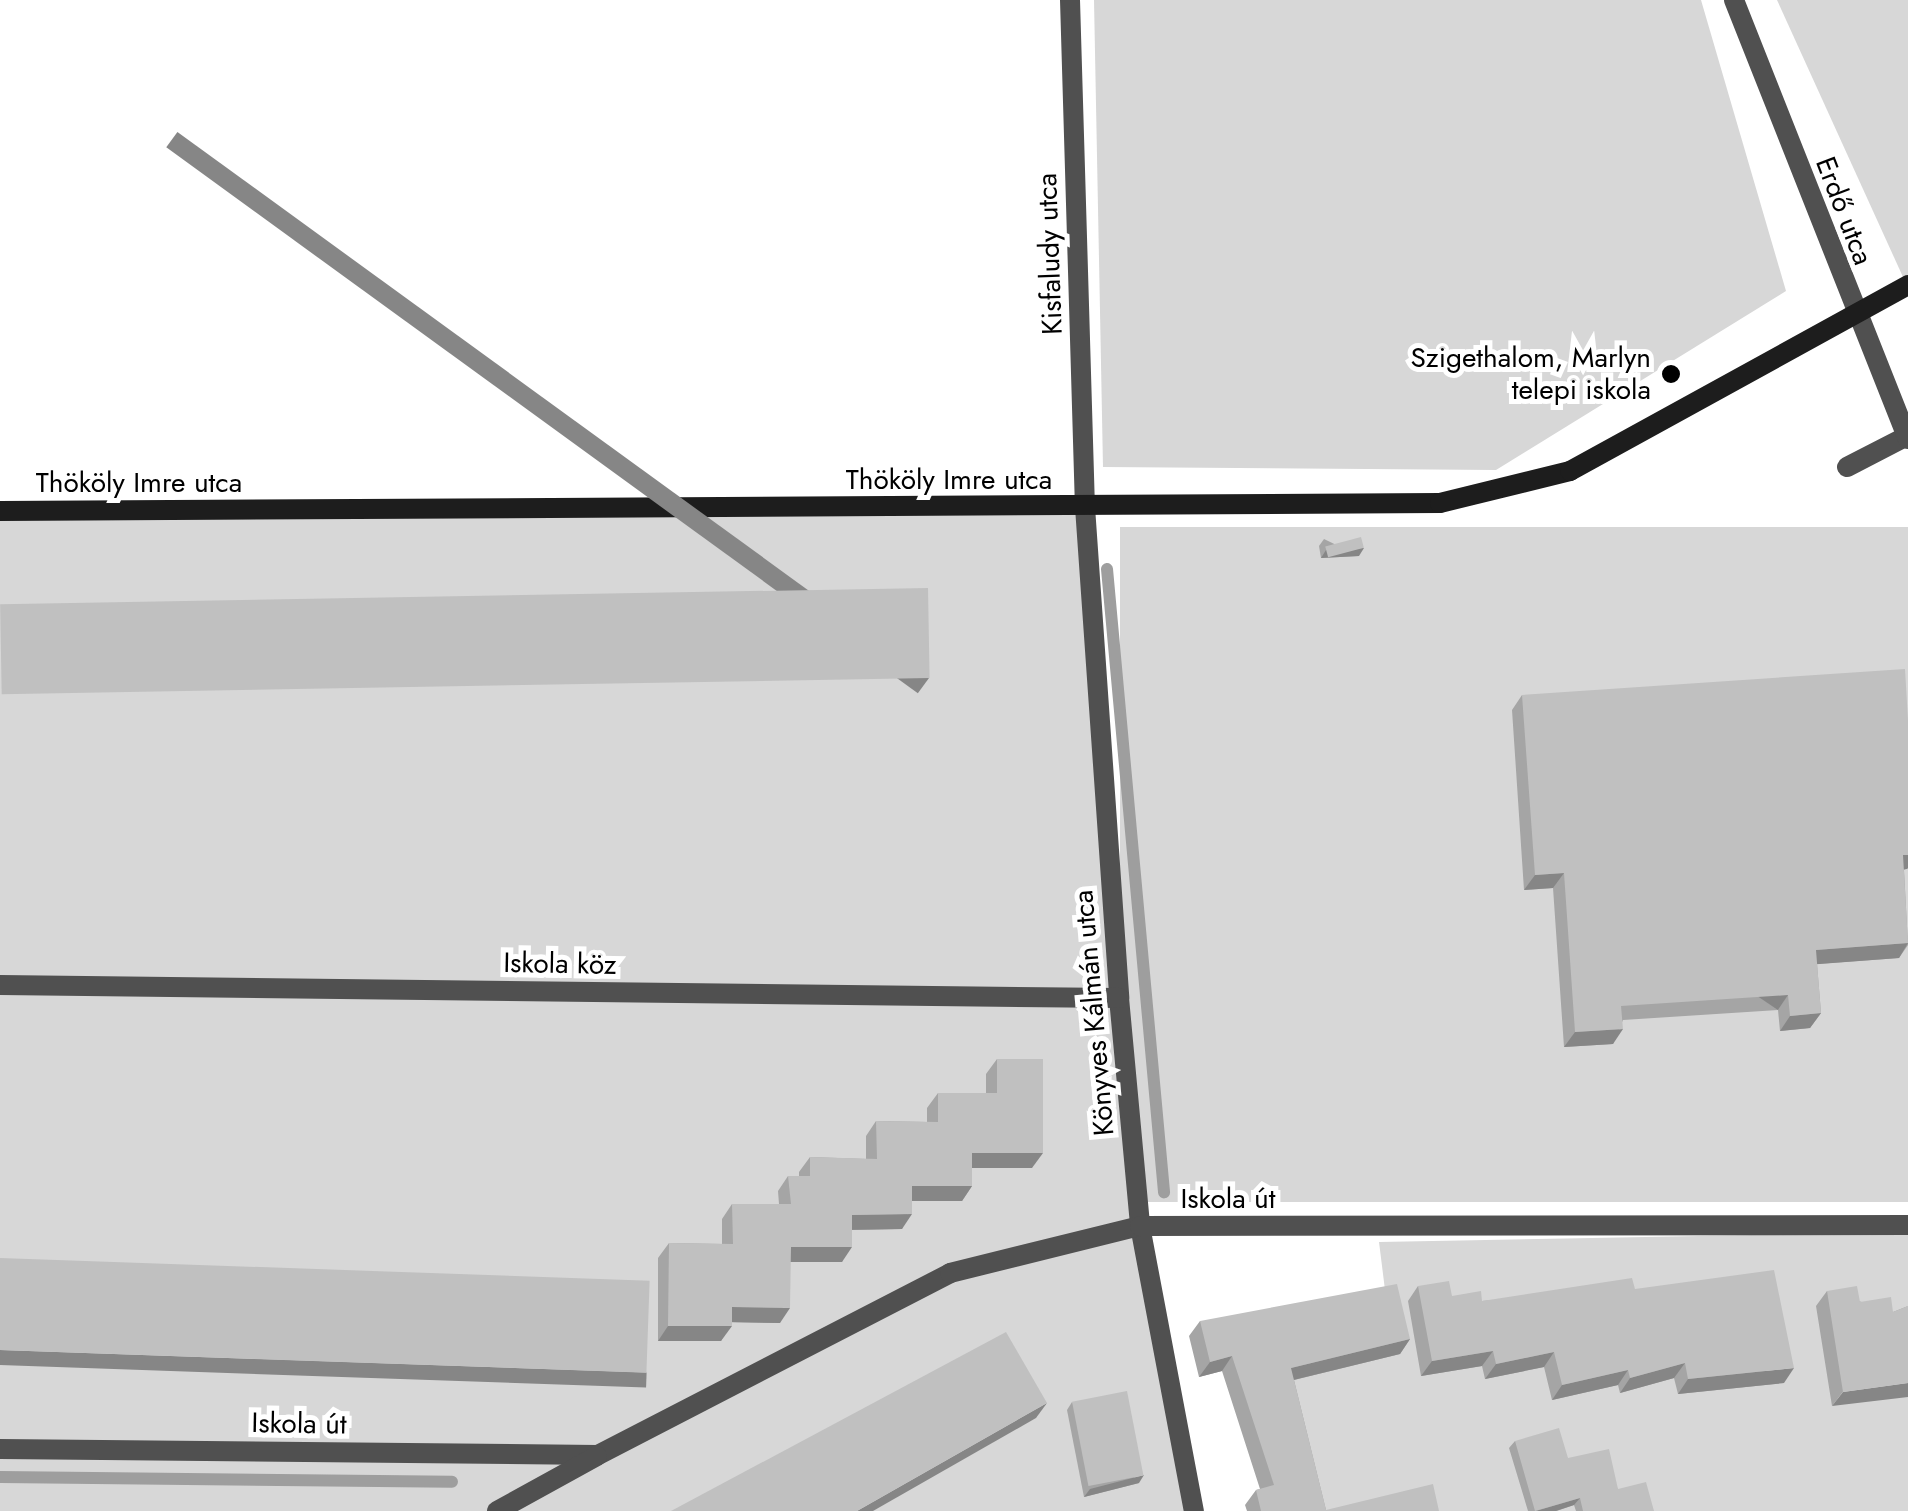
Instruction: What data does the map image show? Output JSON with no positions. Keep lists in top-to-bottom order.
{
  "streets": {
    "street": [
      "Erdő utca",
      "Kisfaludy utca",
      "Thököly Imre utca",
      "Iskola köz",
      "Könyves Kálmán utca",
      "Iskola út"
    ]
  },
  "crossings": [
    ["Erdő utca", "Thököly Imre utca"],
    ["Kisfaludy utca", "Thököly Imre utca"],
    ["Kisfaludy utca", "Könyves Kálmán utca"],
    ["Thököly Imre utca", "Könyves Kálmán utca"],
    ["Iskola köz", "Könyves Kálmán utca"],
    ["Könyves Kálmán utca", "Iskola út"]
  ],
  "places": ["Szigethalom, Marlyn telepi iskola"]
}
